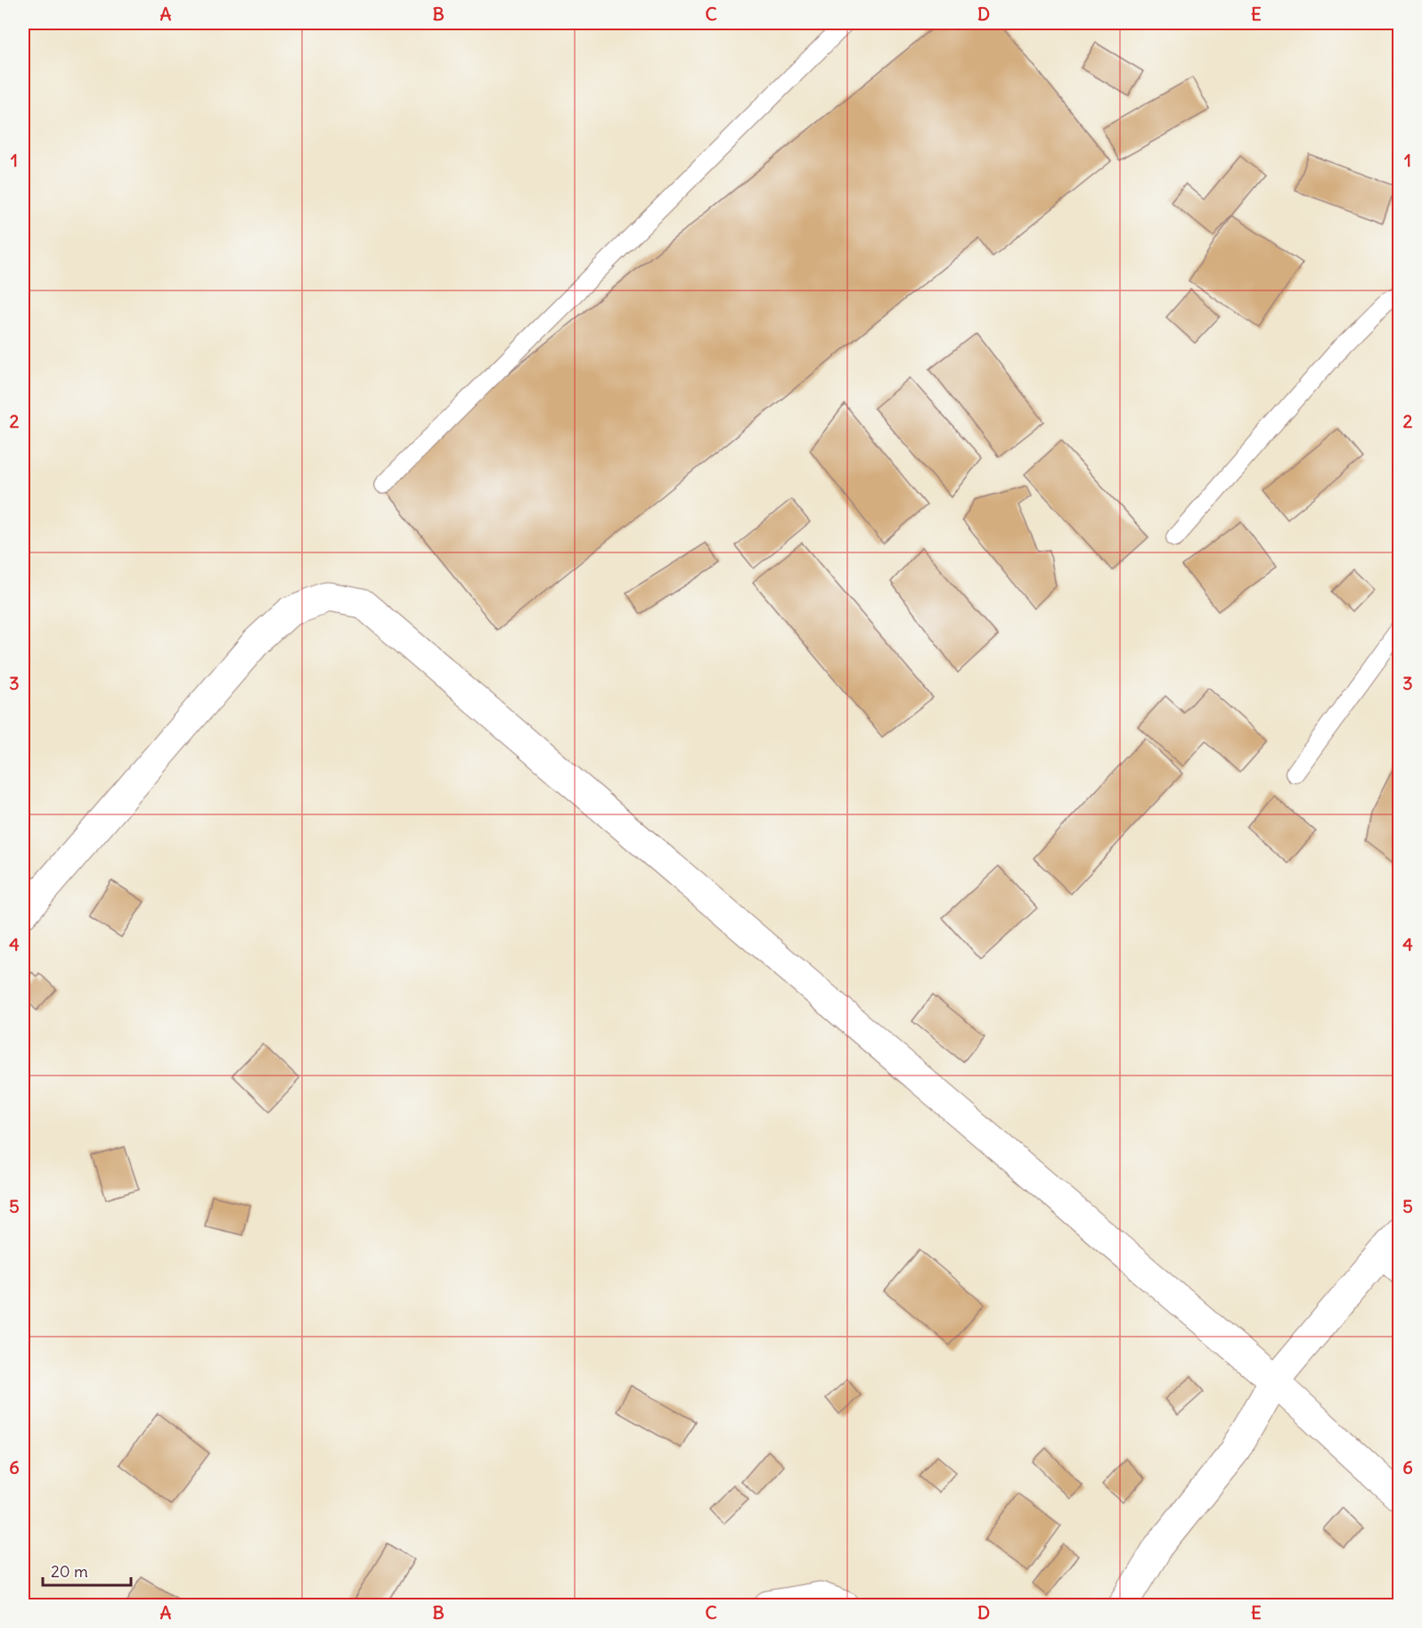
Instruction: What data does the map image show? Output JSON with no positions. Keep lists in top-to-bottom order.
{
  "scale_bar": "20 m",
  "grid": {
    "columns": [
      "A",
      "B",
      "C",
      "D",
      "E"
    ],
    "rows": [
      "1",
      "2",
      "3",
      "4",
      "5",
      "6"
    ]
  }
}
